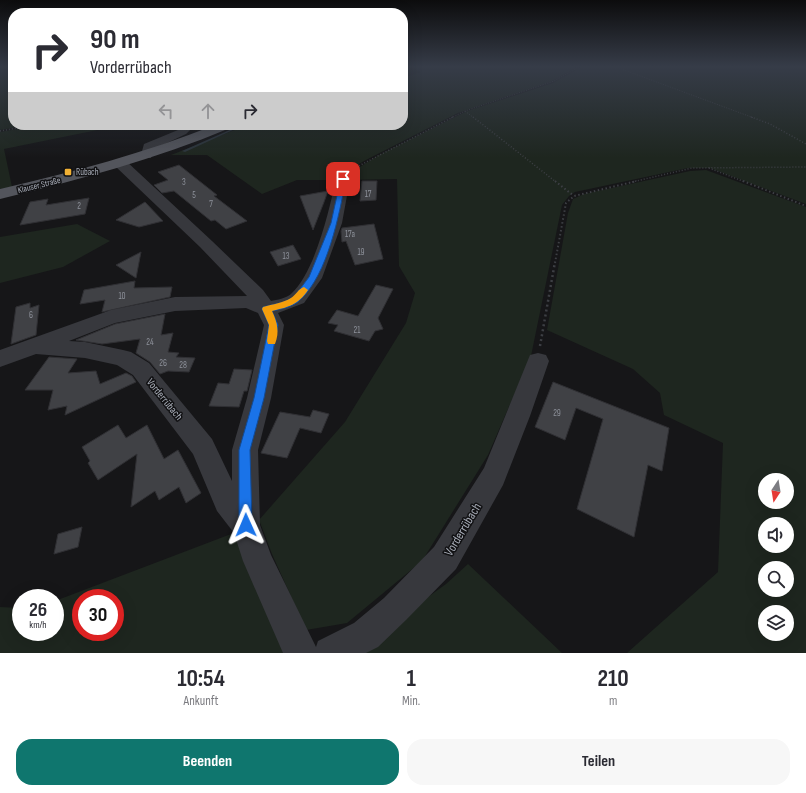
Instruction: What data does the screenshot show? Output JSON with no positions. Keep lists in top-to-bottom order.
{
  "streets": {
    "main road": ["Klauser Straße"],
    "street": ["Vorderrübach"]
  },
  "crossings": [
    ["Klauser Straße", "Vorderrübach"]
  ],
  "places": {
    "transit": ["Rübach"]
  },
  "house_numbers": [
    "3",
    "17",
    "5",
    "7",
    "2",
    "17a",
    "19",
    "13",
    "10",
    "6",
    "21",
    "24",
    "26",
    "28",
    "29"
  ],
  "north": "bottom",
  "page": {
    "turn": ["90 m", "Vorderrübach"],
    "speed": "26 km/h",
    "limit": "30",
    "eta": [
      "10:54",
      "Ankunft",
      "1",
      "Min.",
      "210",
      "m"
    ],
    "buttons": ["Beenden", "Teilen"]
  }
}
